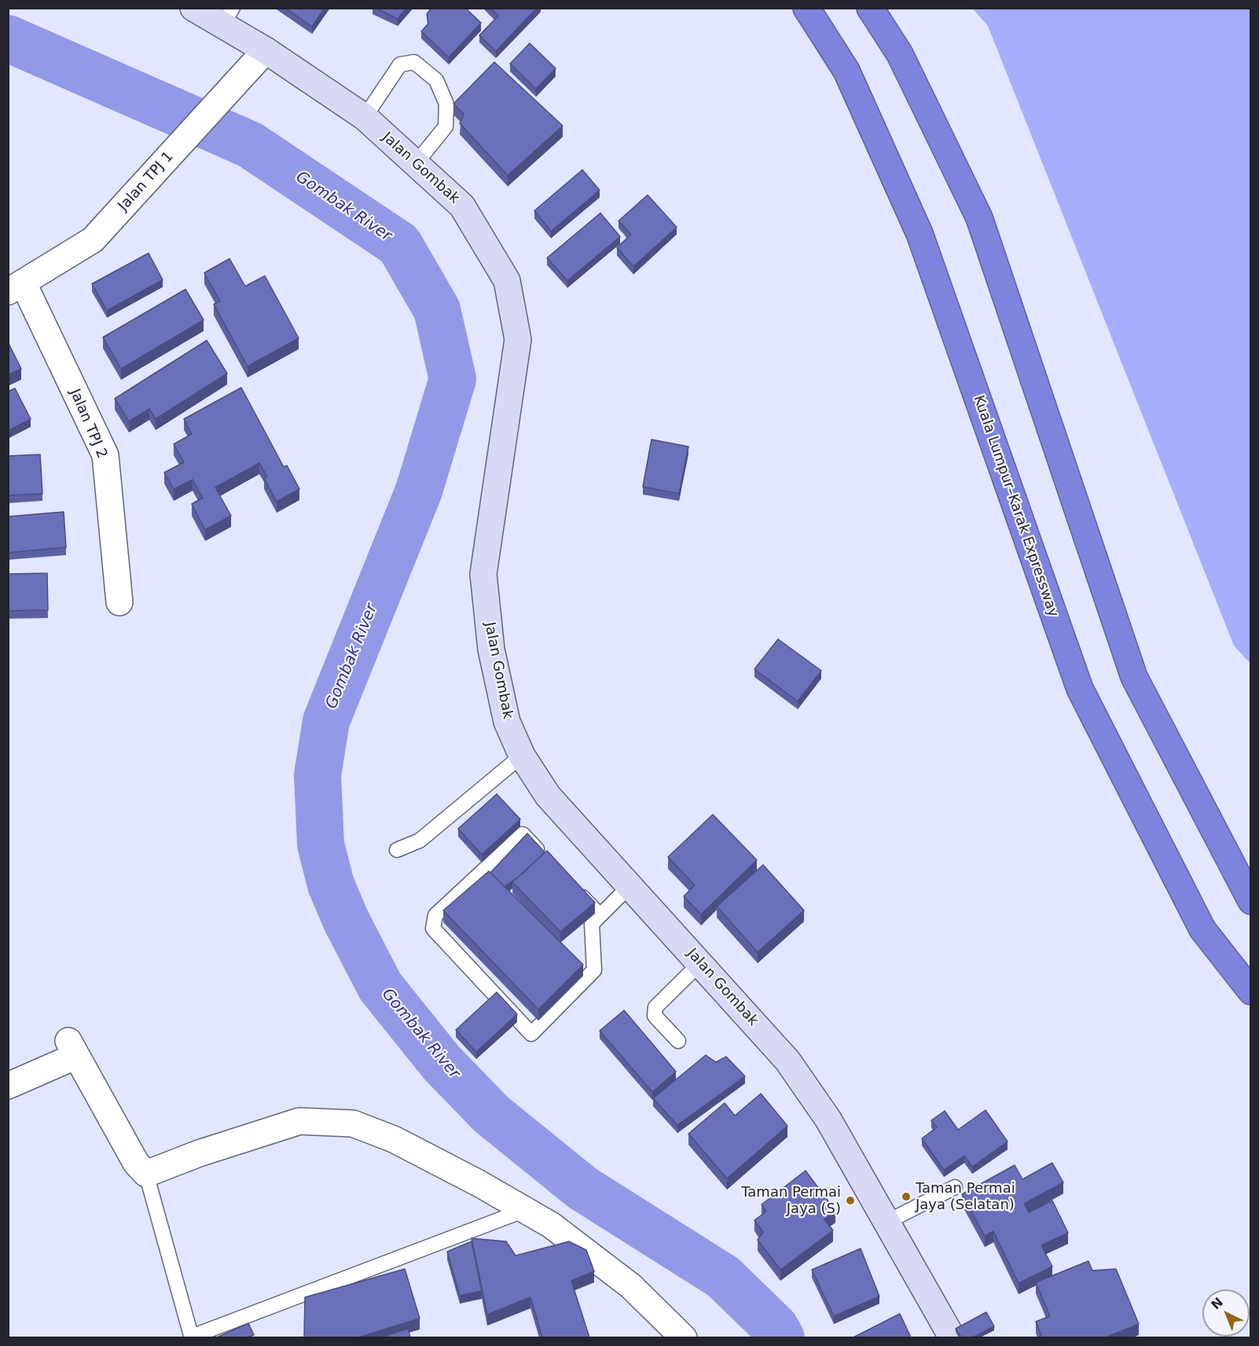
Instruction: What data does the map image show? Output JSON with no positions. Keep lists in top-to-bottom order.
{
  "streets": {
    "highway": ["Kuala Lumpur–Karak Expressway"],
    "main road": ["Jalan Gombak"],
    "street": ["Jalan TPJ 1", "Jalan TPJ 2"]
  },
  "crossings": [
    ["Jalan Gombak", "Jalan TPJ 1"],
    ["Jalan TPJ 1", "Jalan TPJ 2"]
  ],
  "water": ["Gombak River"],
  "places": ["Taman Permai Jaya (Selatan)", "Taman Permai Jaya (S)"],
  "north": "top left"
}
